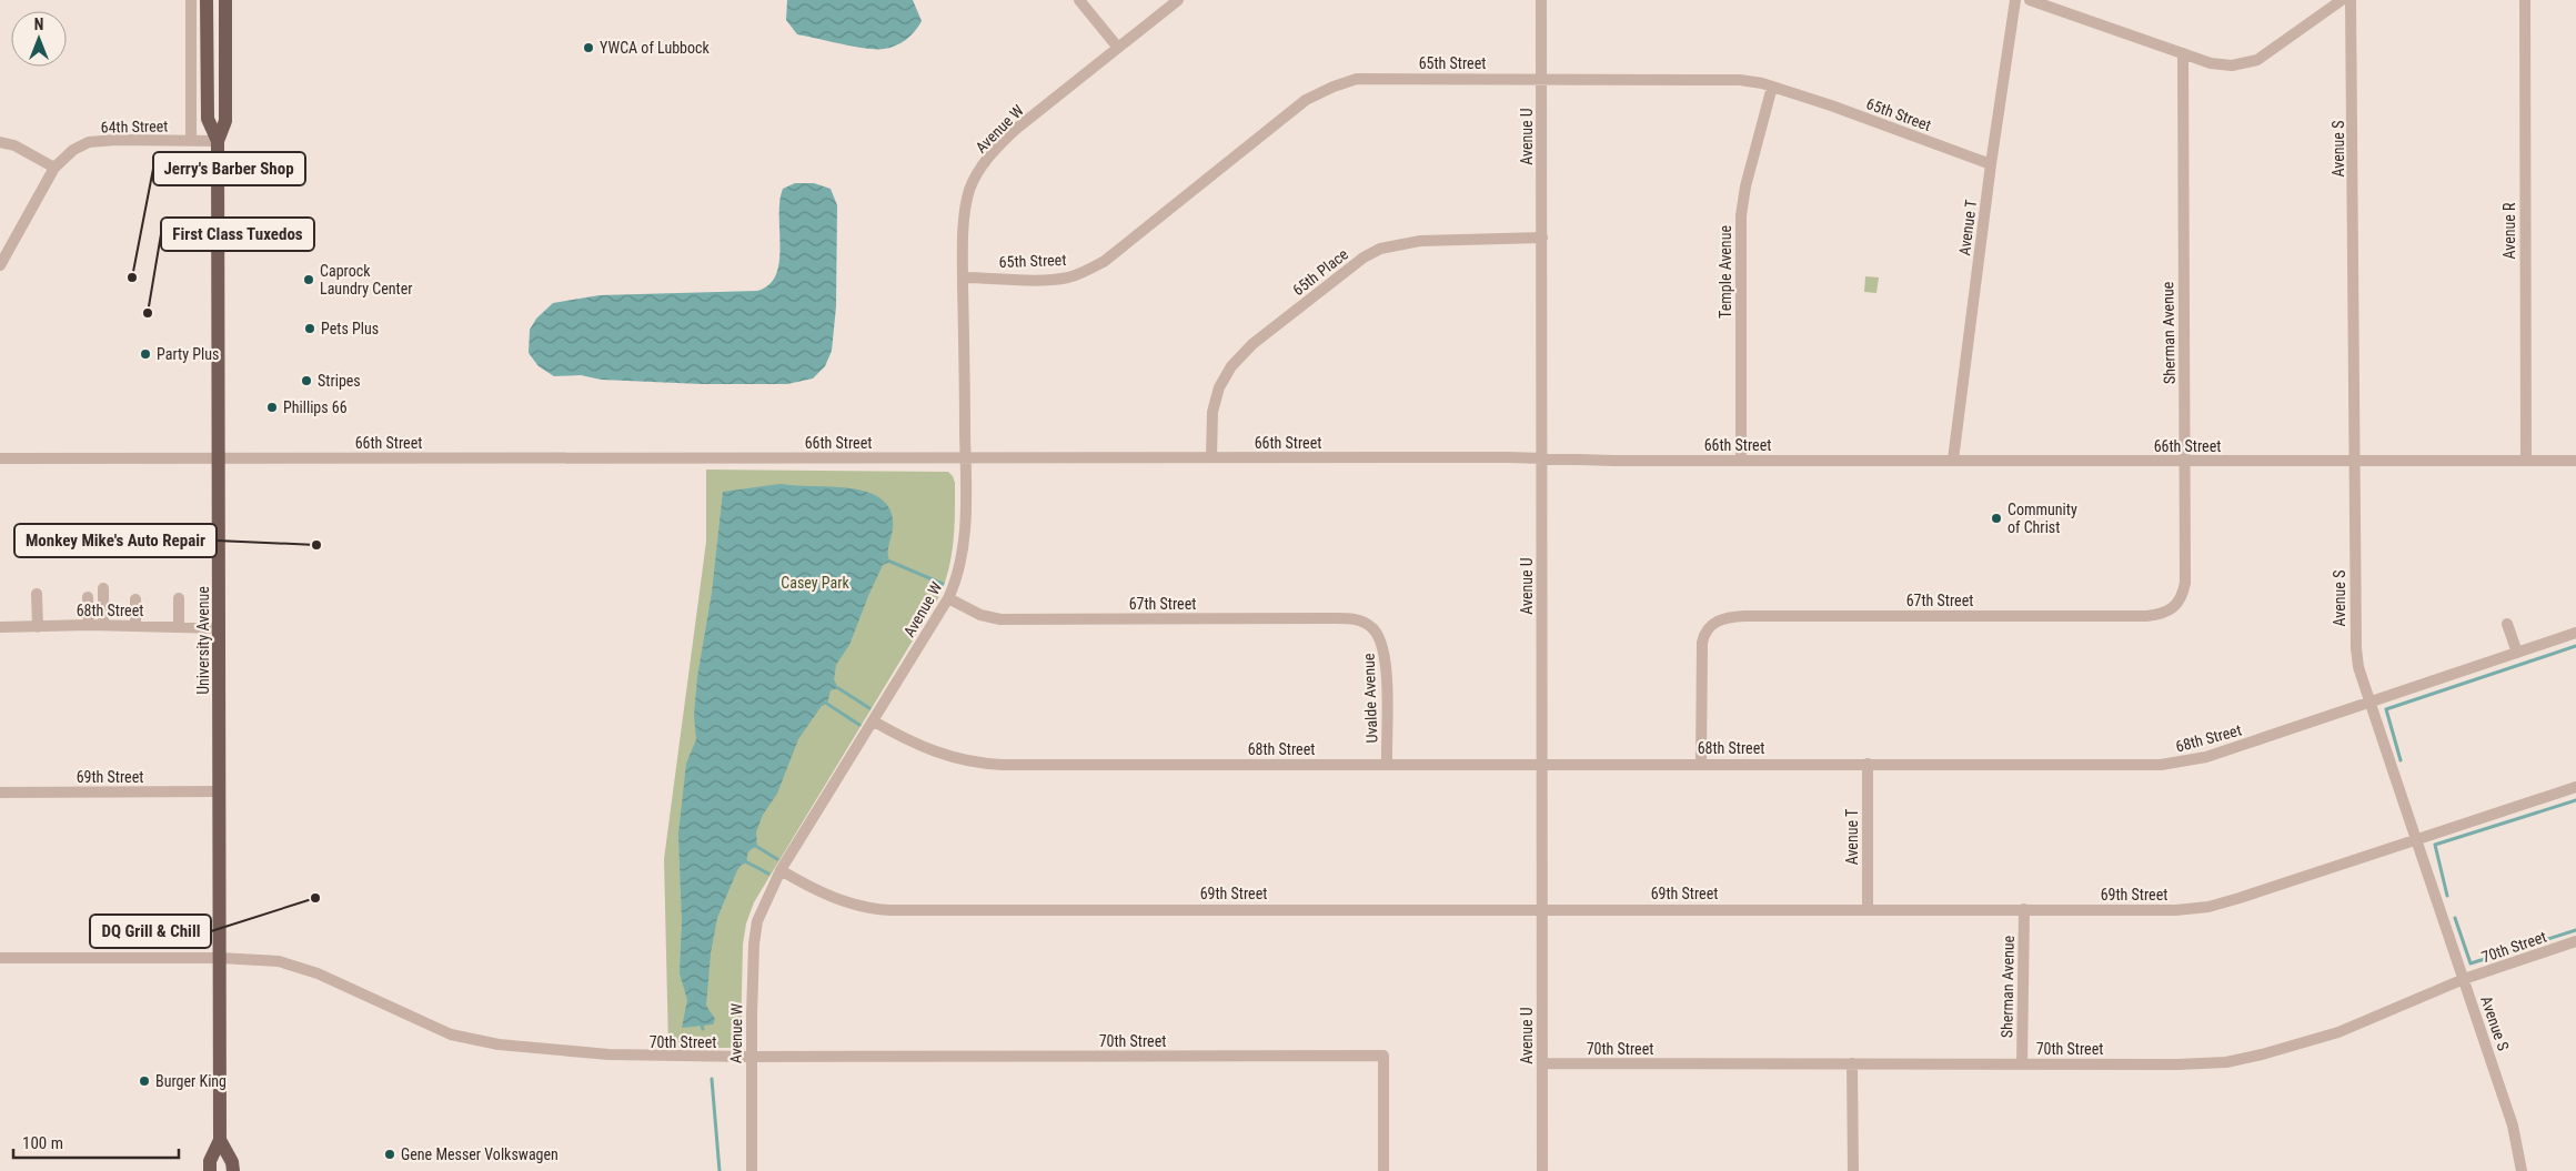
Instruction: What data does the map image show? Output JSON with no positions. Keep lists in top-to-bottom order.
{
  "streets": {
    "main road": ["University Avenue"],
    "street": [
      "65th Street",
      "64th Street",
      "Avenue W",
      "Avenue U",
      "Avenue S",
      "Avenue T",
      "Avenue R",
      "65th Place",
      "Temple Avenue",
      "Sherman Avenue",
      "66th Street",
      "67th Street",
      "68th Street",
      "Uvalde Avenue",
      "69th Street",
      "70th Street"
    ]
  },
  "crossings": [
    ["65th Street", "Avenue W"],
    ["65th Street", "Avenue U"],
    ["65th Street", "Avenue T"],
    ["65th Street", "Temple Avenue"],
    ["64th Street", "University Avenue"],
    ["Avenue W", "66th Street"],
    ["Avenue W", "67th Street"],
    ["Avenue W", "68th Street"],
    ["Avenue W", "69th Street"],
    ["Avenue W", "70th Street"],
    ["Avenue U", "65th Place"],
    ["Avenue U", "66th Street"],
    ["Avenue U", "68th Street"],
    ["Avenue U", "69th Street"],
    ["Avenue U", "70th Street"],
    ["Avenue S", "66th Street"],
    ["Avenue S", "68th Street"],
    ["Avenue S", "69th Street"],
    ["Avenue S", "70th Street"],
    ["Avenue T", "66th Street"],
    ["Avenue T", "68th Street"],
    ["Avenue T", "69th Street"],
    ["Avenue R", "66th Street"],
    ["65th Place", "66th Street"],
    ["Temple Avenue", "66th Street"],
    ["Sherman Avenue", "66th Street"],
    ["Sherman Avenue", "67th Street"],
    ["Sherman Avenue", "69th Street"],
    ["Sherman Avenue", "70th Street"],
    ["66th Street", "University Avenue"],
    ["67th Street", "68th Street"],
    ["67th Street", "Uvalde Avenue"],
    ["68th Street", "University Avenue"],
    ["68th Street", "Uvalde Avenue"],
    ["University Avenue", "69th Street"],
    ["University Avenue", "70th Street"]
  ],
  "parks": ["Casey Park"],
  "places": [
    "YWCA of Lubbock",
    "Jerry's Barber Shop",
    "Caprock Laundry Center",
    "First Class Tuxedos",
    "Pets Plus",
    "Party Plus",
    "Stripes",
    "Phillips 66",
    "Community of Christ",
    "Monkey Mike's Auto Repair",
    "DQ Grill & Chill",
    "Burger King",
    "Gene Messer Volkswagen"
  ],
  "scale_bar": "100 m",
  "north": "top"
}
